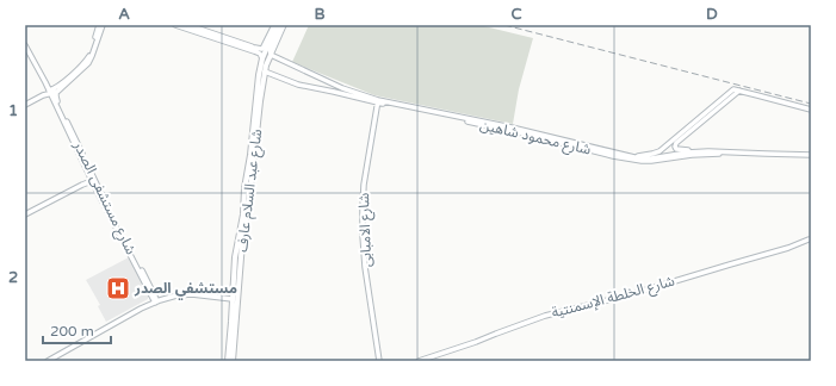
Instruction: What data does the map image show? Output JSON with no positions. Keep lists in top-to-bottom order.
{
  "streets": {
    "main road": [
      "شارع محمود شاهين",
      "شارع عبد السلام عارف",
      "شارع مستشفى الصدر",
      "شارع الامبابى",
      "شارع الخلطة الإسمنتية"
    ]
  },
  "crossings": [
    ["شارع محمود شاهين", "شارع عبد السلام عارف"],
    ["شارع محمود شاهين", "شارع الامبابى"]
  ],
  "places": {
    "hospital": ["مستشفي الصدر"]
  },
  "scale_bar": "200 m",
  "grid": {
    "columns": [
      "A",
      "B",
      "C",
      "D"
    ],
    "rows": ["1", "2"]
  }
}
